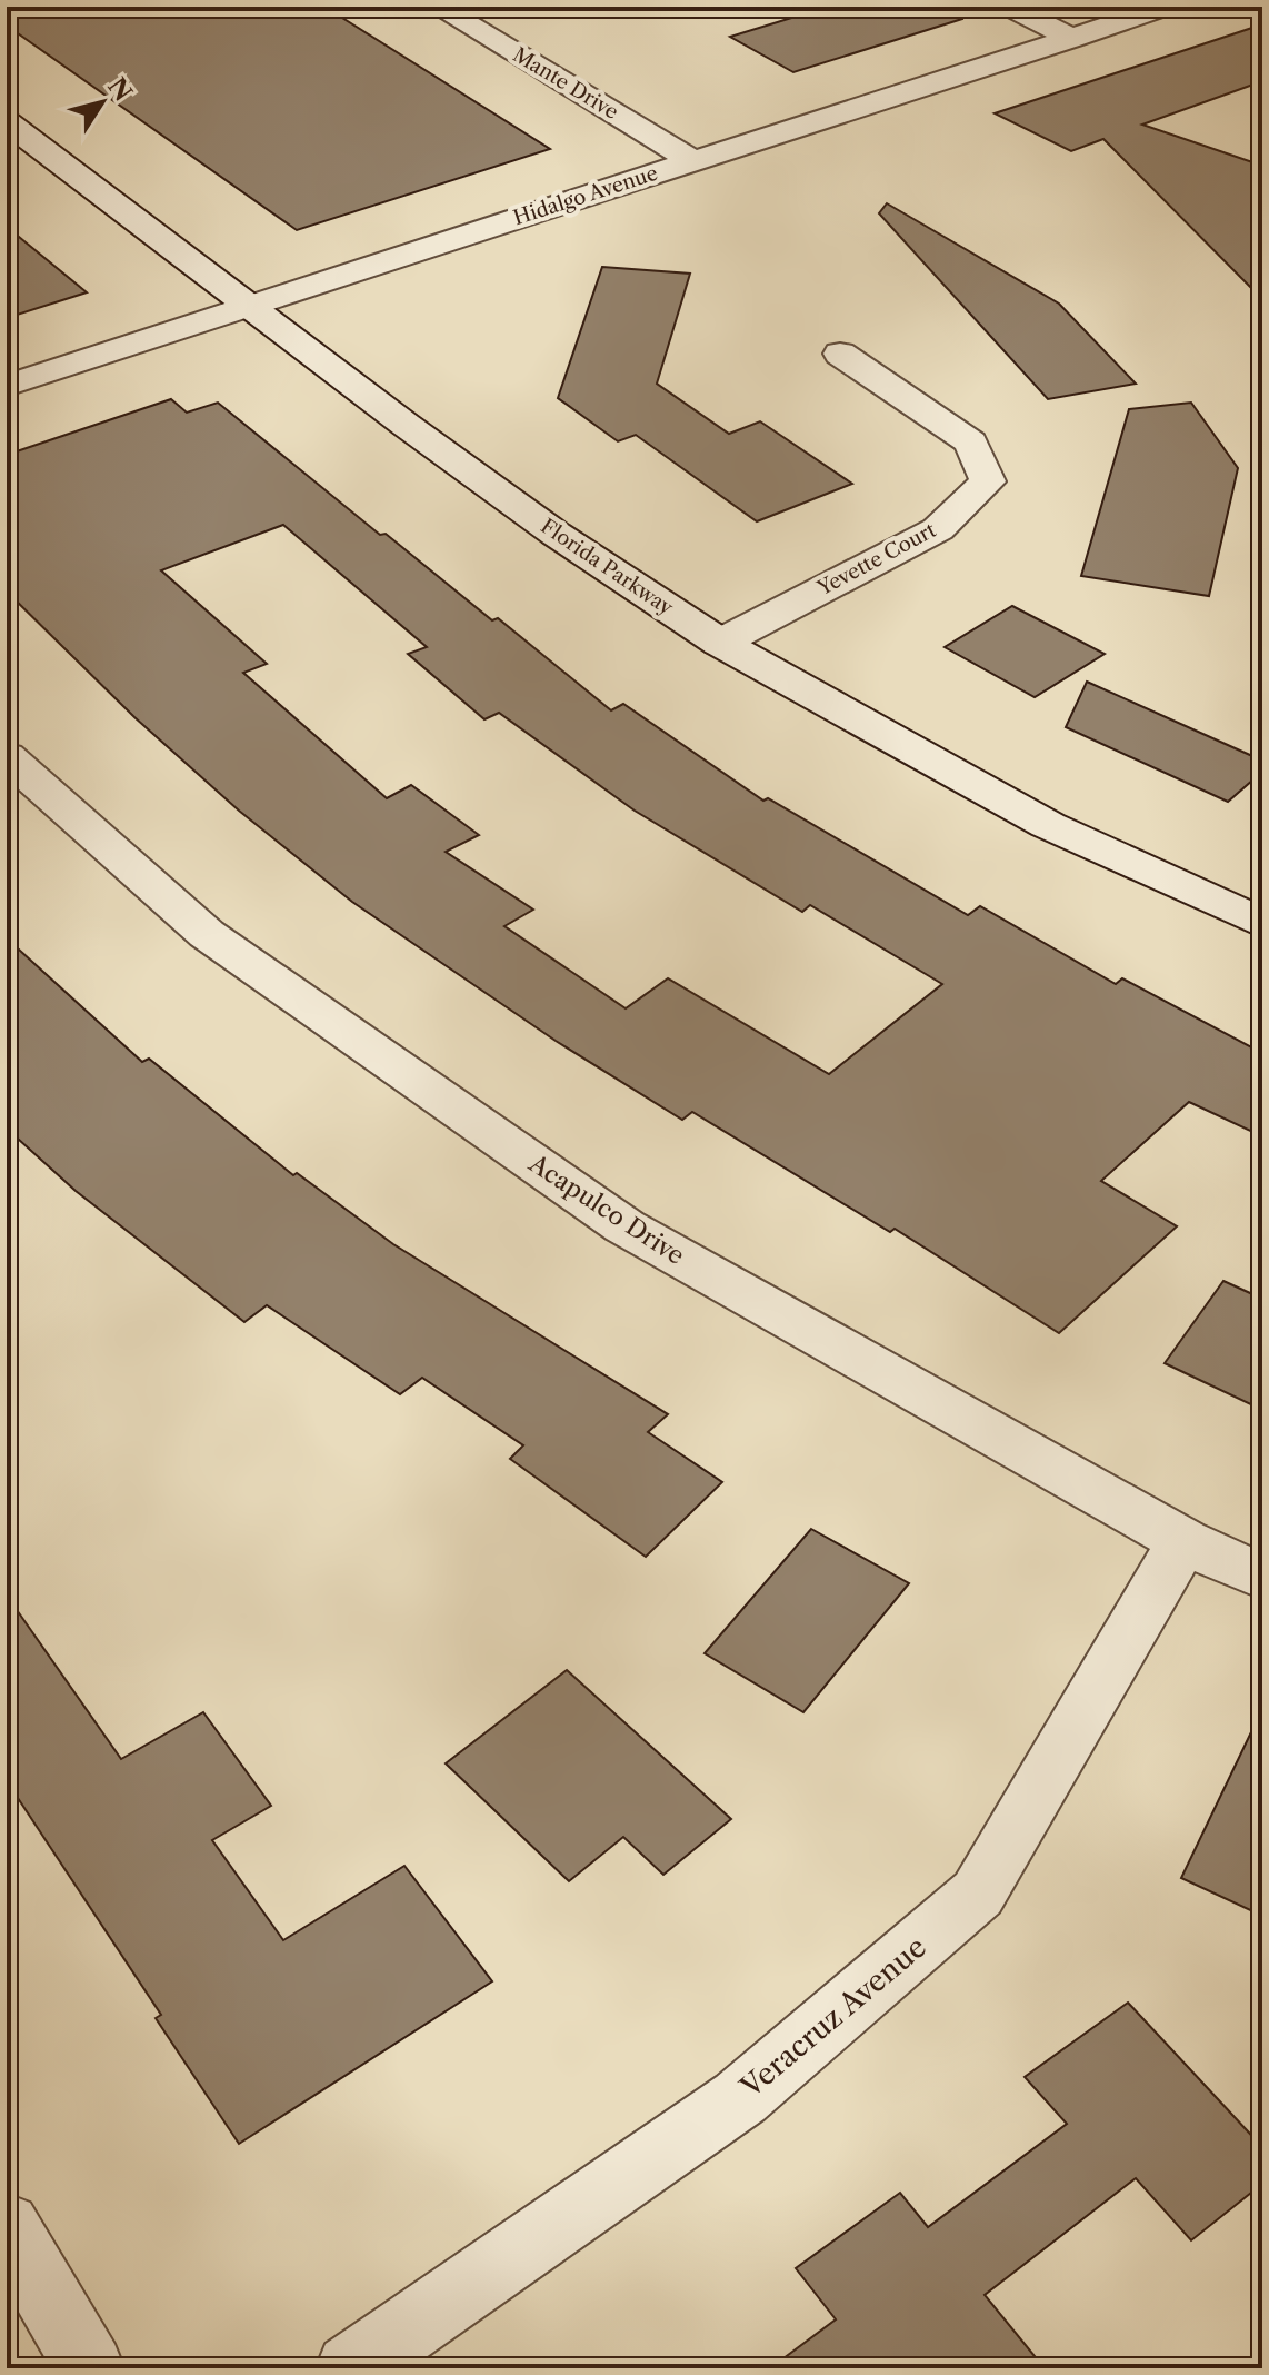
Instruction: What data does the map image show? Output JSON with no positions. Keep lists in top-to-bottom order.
{
  "streets": {
    "street": [
      "Mante Drive",
      "Hidalgo Avenue",
      "Yevette Court",
      "Florida Parkway",
      "Acapulco Drive",
      "Veracruz Avenue"
    ]
  },
  "crossings": [
    ["Mante Drive", "Hidalgo Avenue"],
    ["Hidalgo Avenue", "Florida Parkway"],
    ["Yevette Court", "Florida Parkway"],
    ["Acapulco Drive", "Veracruz Avenue"]
  ],
  "north": "top right"
}
